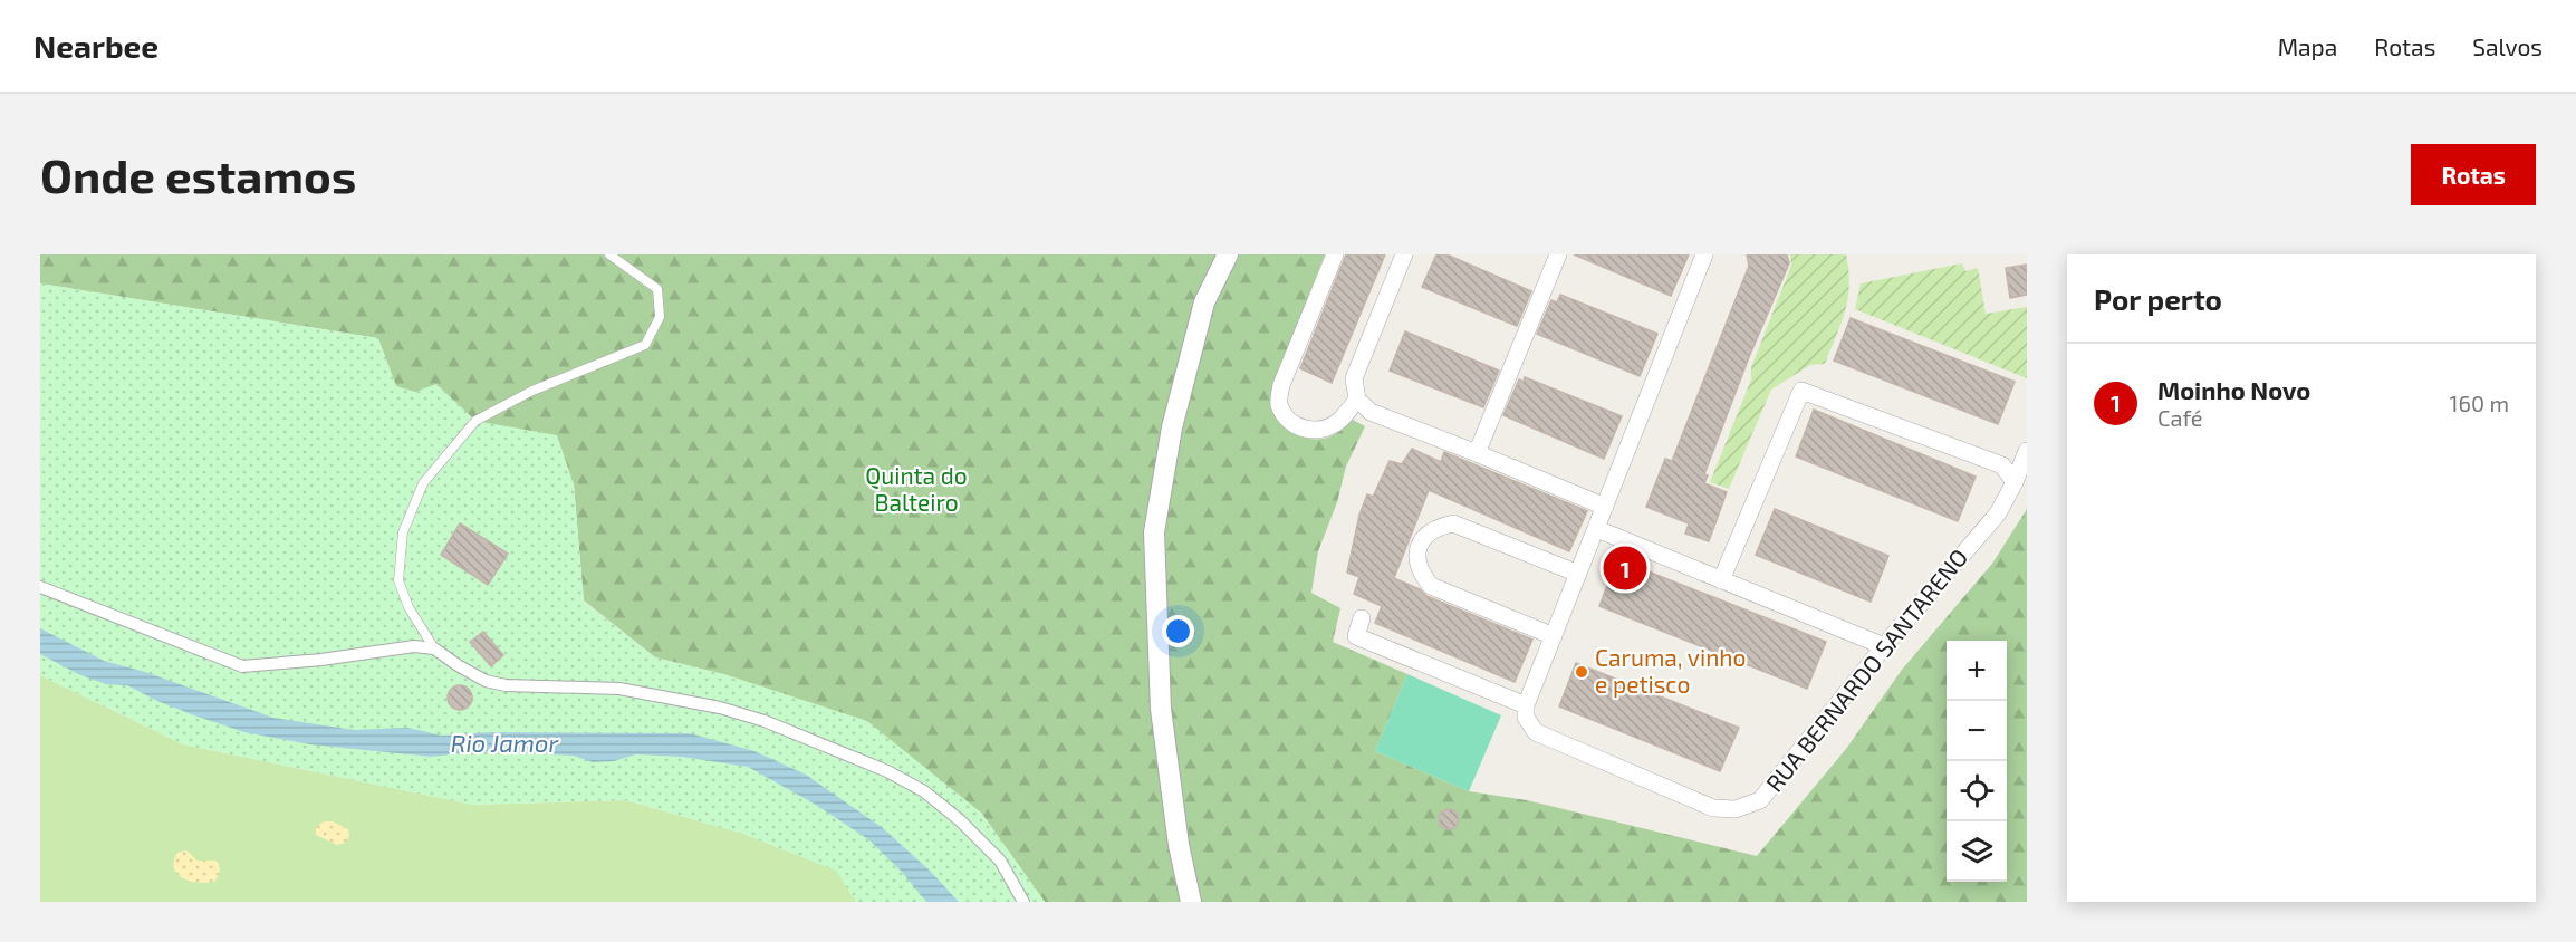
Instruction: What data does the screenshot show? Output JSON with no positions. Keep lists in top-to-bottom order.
{
  "streets": {
    "street": ["RUA BERNARDO SANTARENO"]
  },
  "water": ["Rio Jamor"],
  "parks": ["Quinta do Balteiro"],
  "places": ["Caruma, vinho e petisco"],
  "page": {
    "header": "Nearbee",
    "nav": ["Mapa", "Rotas", "Salvos"],
    "buttons": "Rotas",
    "title": "Onde estamos",
    "heading": "Por perto",
    "list": [
      {
        "mark": "1",
        "name": "Moinho Novo",
        "note": "Café",
        "value": "160 m"
      }
    ],
    "pins": "1",
    "map_buttons": ["+", "−"]
  }
}
